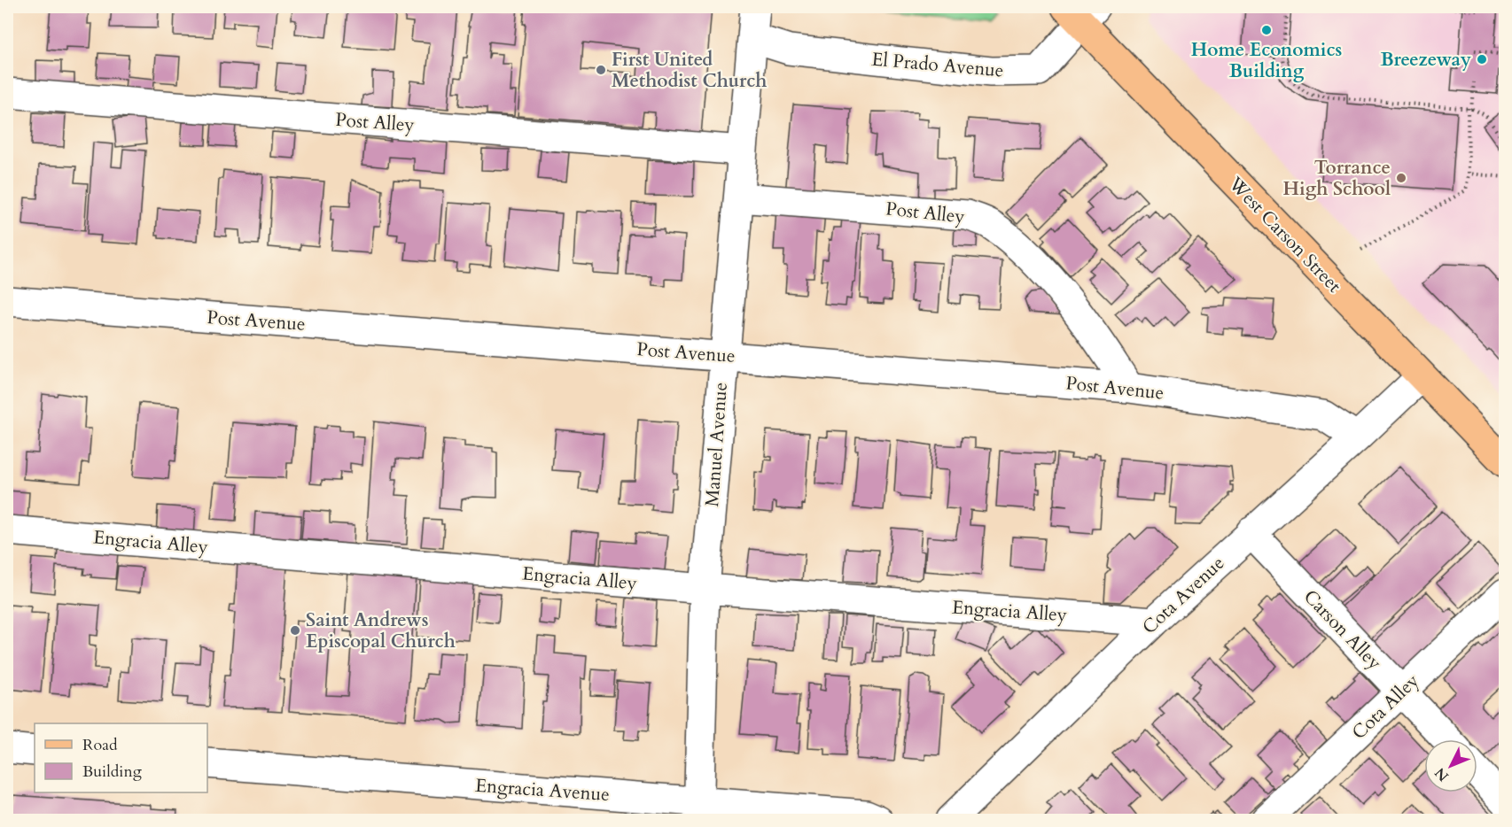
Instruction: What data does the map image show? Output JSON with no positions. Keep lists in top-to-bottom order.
{
  "streets": {
    "main road": ["West Carson Street"],
    "street": [
      "El Prado Avenue",
      "Post Alley",
      "Post Avenue",
      "Manuel Avenue",
      "Engracia Alley",
      "Cota Avenue",
      "Carson Alley",
      "Cota Alley",
      "Engracia Avenue"
    ]
  },
  "crossings": [
    ["El Prado Avenue", "West Carson Street"],
    ["El Prado Avenue", "Manuel Avenue"],
    ["Post Alley", "Post Avenue"],
    ["Post Alley", "Manuel Avenue"],
    ["West Carson Street", "Cota Avenue"],
    ["Post Avenue", "Manuel Avenue"],
    ["Post Avenue", "Cota Avenue"],
    ["Manuel Avenue", "Engracia Alley"],
    ["Manuel Avenue", "Engracia Avenue"],
    ["Engracia Alley", "Cota Avenue"],
    ["Cota Avenue", "Carson Alley"],
    ["Carson Alley", "Cota Alley"]
  ],
  "places": [
    "Home Economics Building",
    "Breezeway",
    "First United Methodist Church",
    "Torrance High School",
    "Saint Andrews Episcopal Church"
  ],
  "legend": ["Road", "Building"],
  "north": "bottom left"
}
